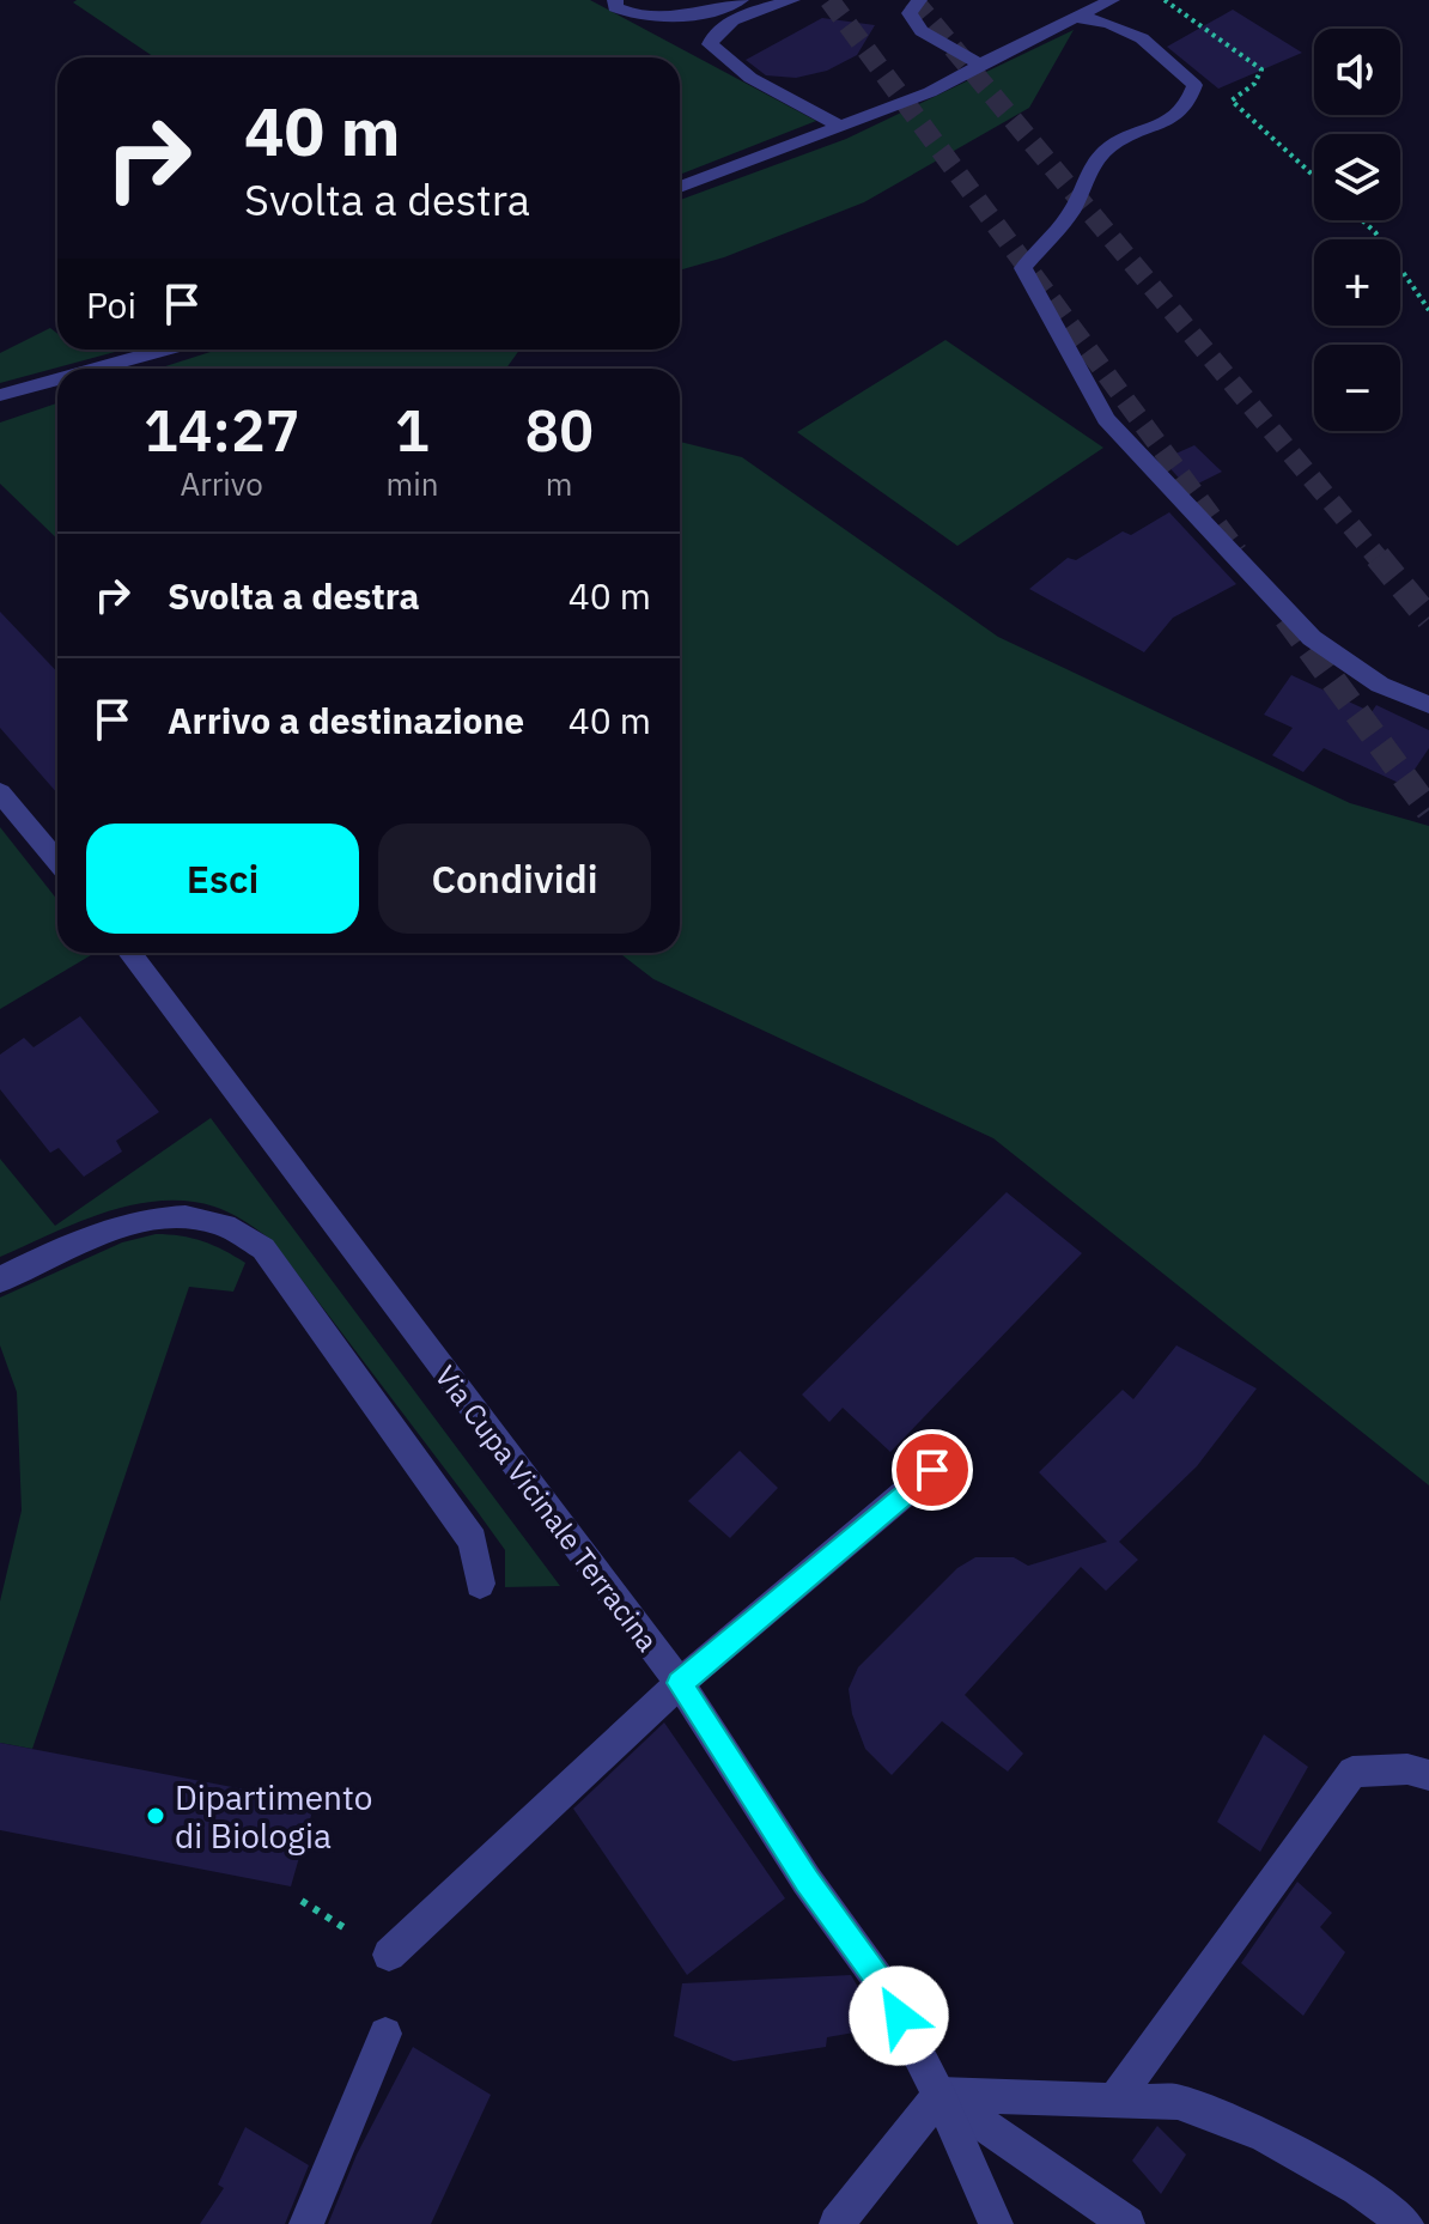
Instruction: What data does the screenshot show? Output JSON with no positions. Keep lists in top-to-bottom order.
{
  "streets": {
    "street": ["Via Cupa Vicinale Terracina"]
  },
  "places": ["Dipartimento di Biologia"],
  "page": {
    "map_buttons": ["+", "−"],
    "turn": ["40 m", "Svolta a destra"],
    "then": "Poi",
    "eta": [
      "14:27",
      "Arrivo",
      "1",
      "min",
      "80",
      "m"
    ],
    "list": [
      {
        "name": "Svolta a destra",
        "value": "40 m"
      },
      {
        "name": "Arrivo a destinazione",
        "value": "40 m"
      }
    ],
    "buttons": ["Esci", "Condividi"]
  }
}
